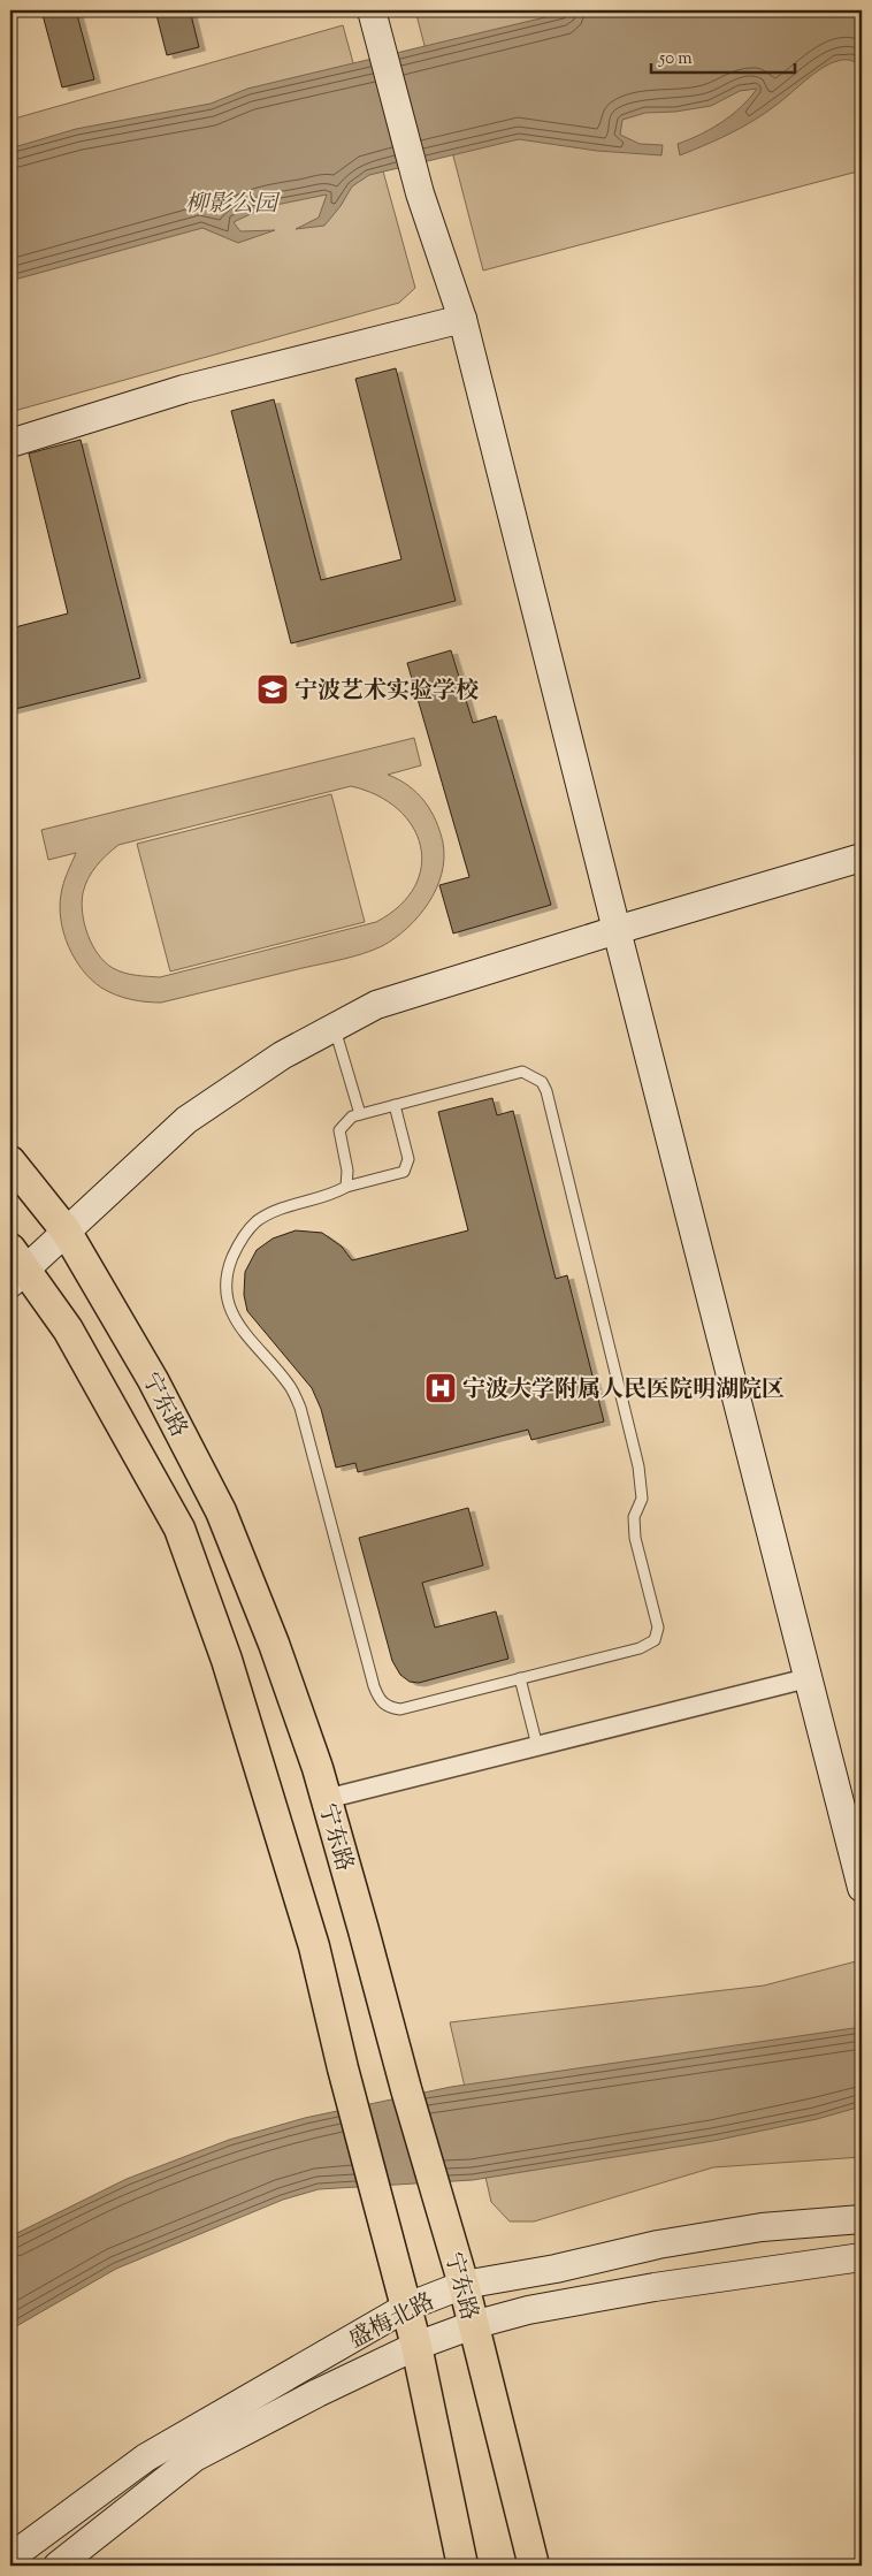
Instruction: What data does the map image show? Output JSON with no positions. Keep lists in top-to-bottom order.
{
  "streets": {
    "main road": ["宁东路"],
    "street": ["盛梅北路"]
  },
  "crossings": [
    ["宁东路", "盛梅北路"]
  ],
  "parks": ["柳影公园"],
  "places": {
    "school or university": ["宁波艺术实验学校"],
    "hospital": ["宁波大学附属人民医院明湖院区"]
  },
  "scale_bar": "50 m"
}
